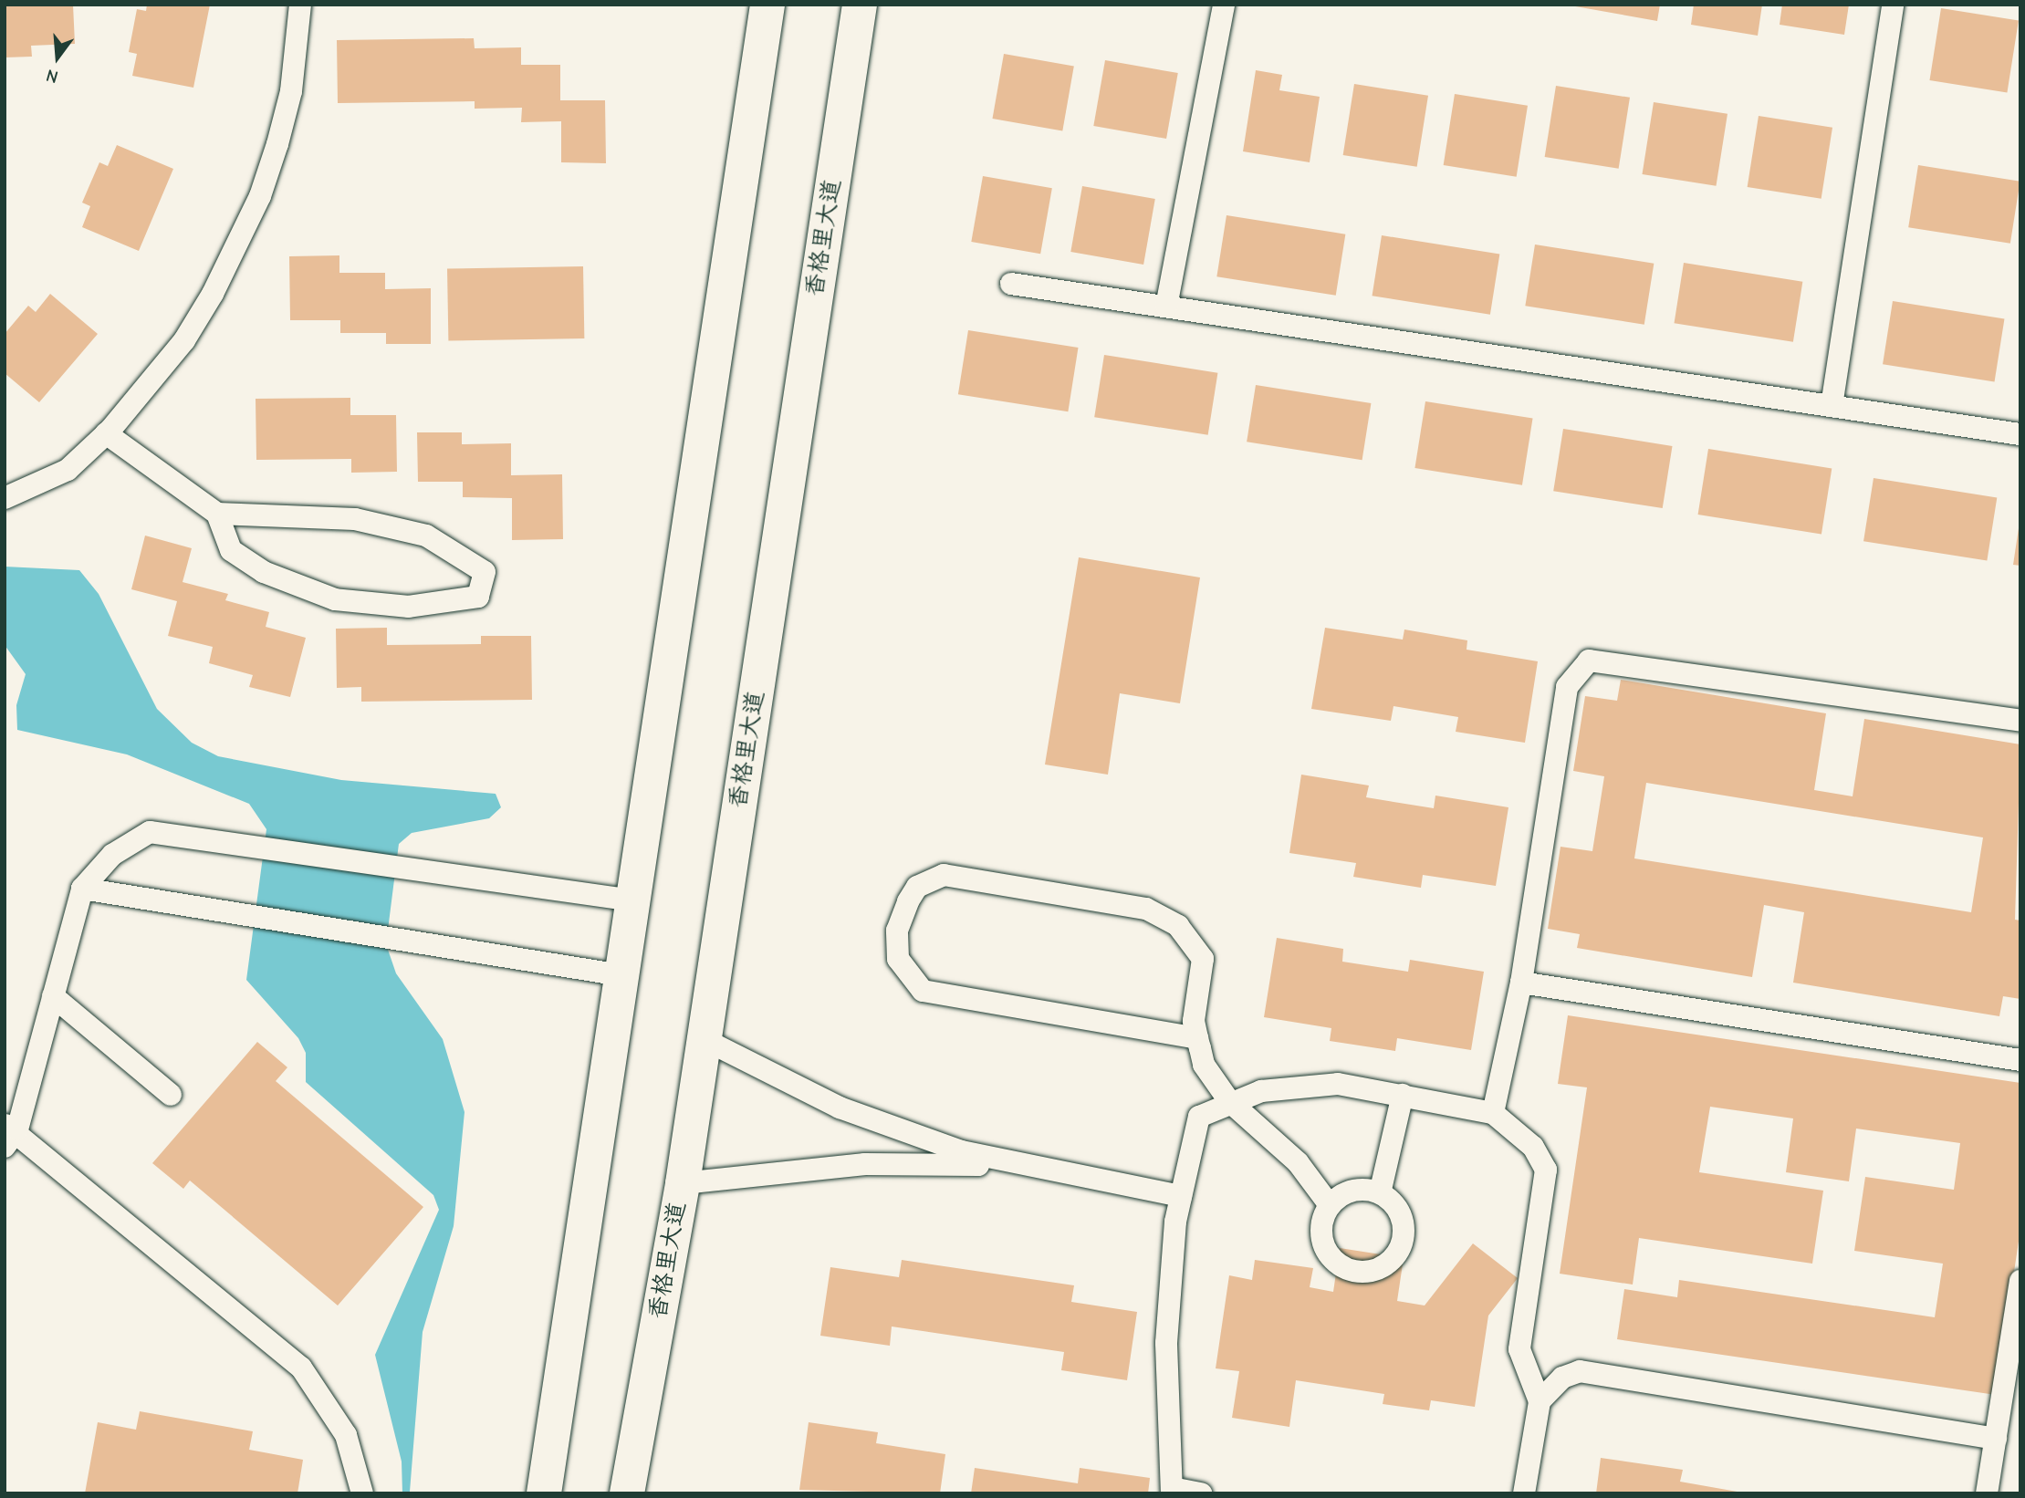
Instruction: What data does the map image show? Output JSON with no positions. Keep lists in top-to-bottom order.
{
  "streets": {
    "main road": ["香格里大道"]
  },
  "north": "bottom"
}
